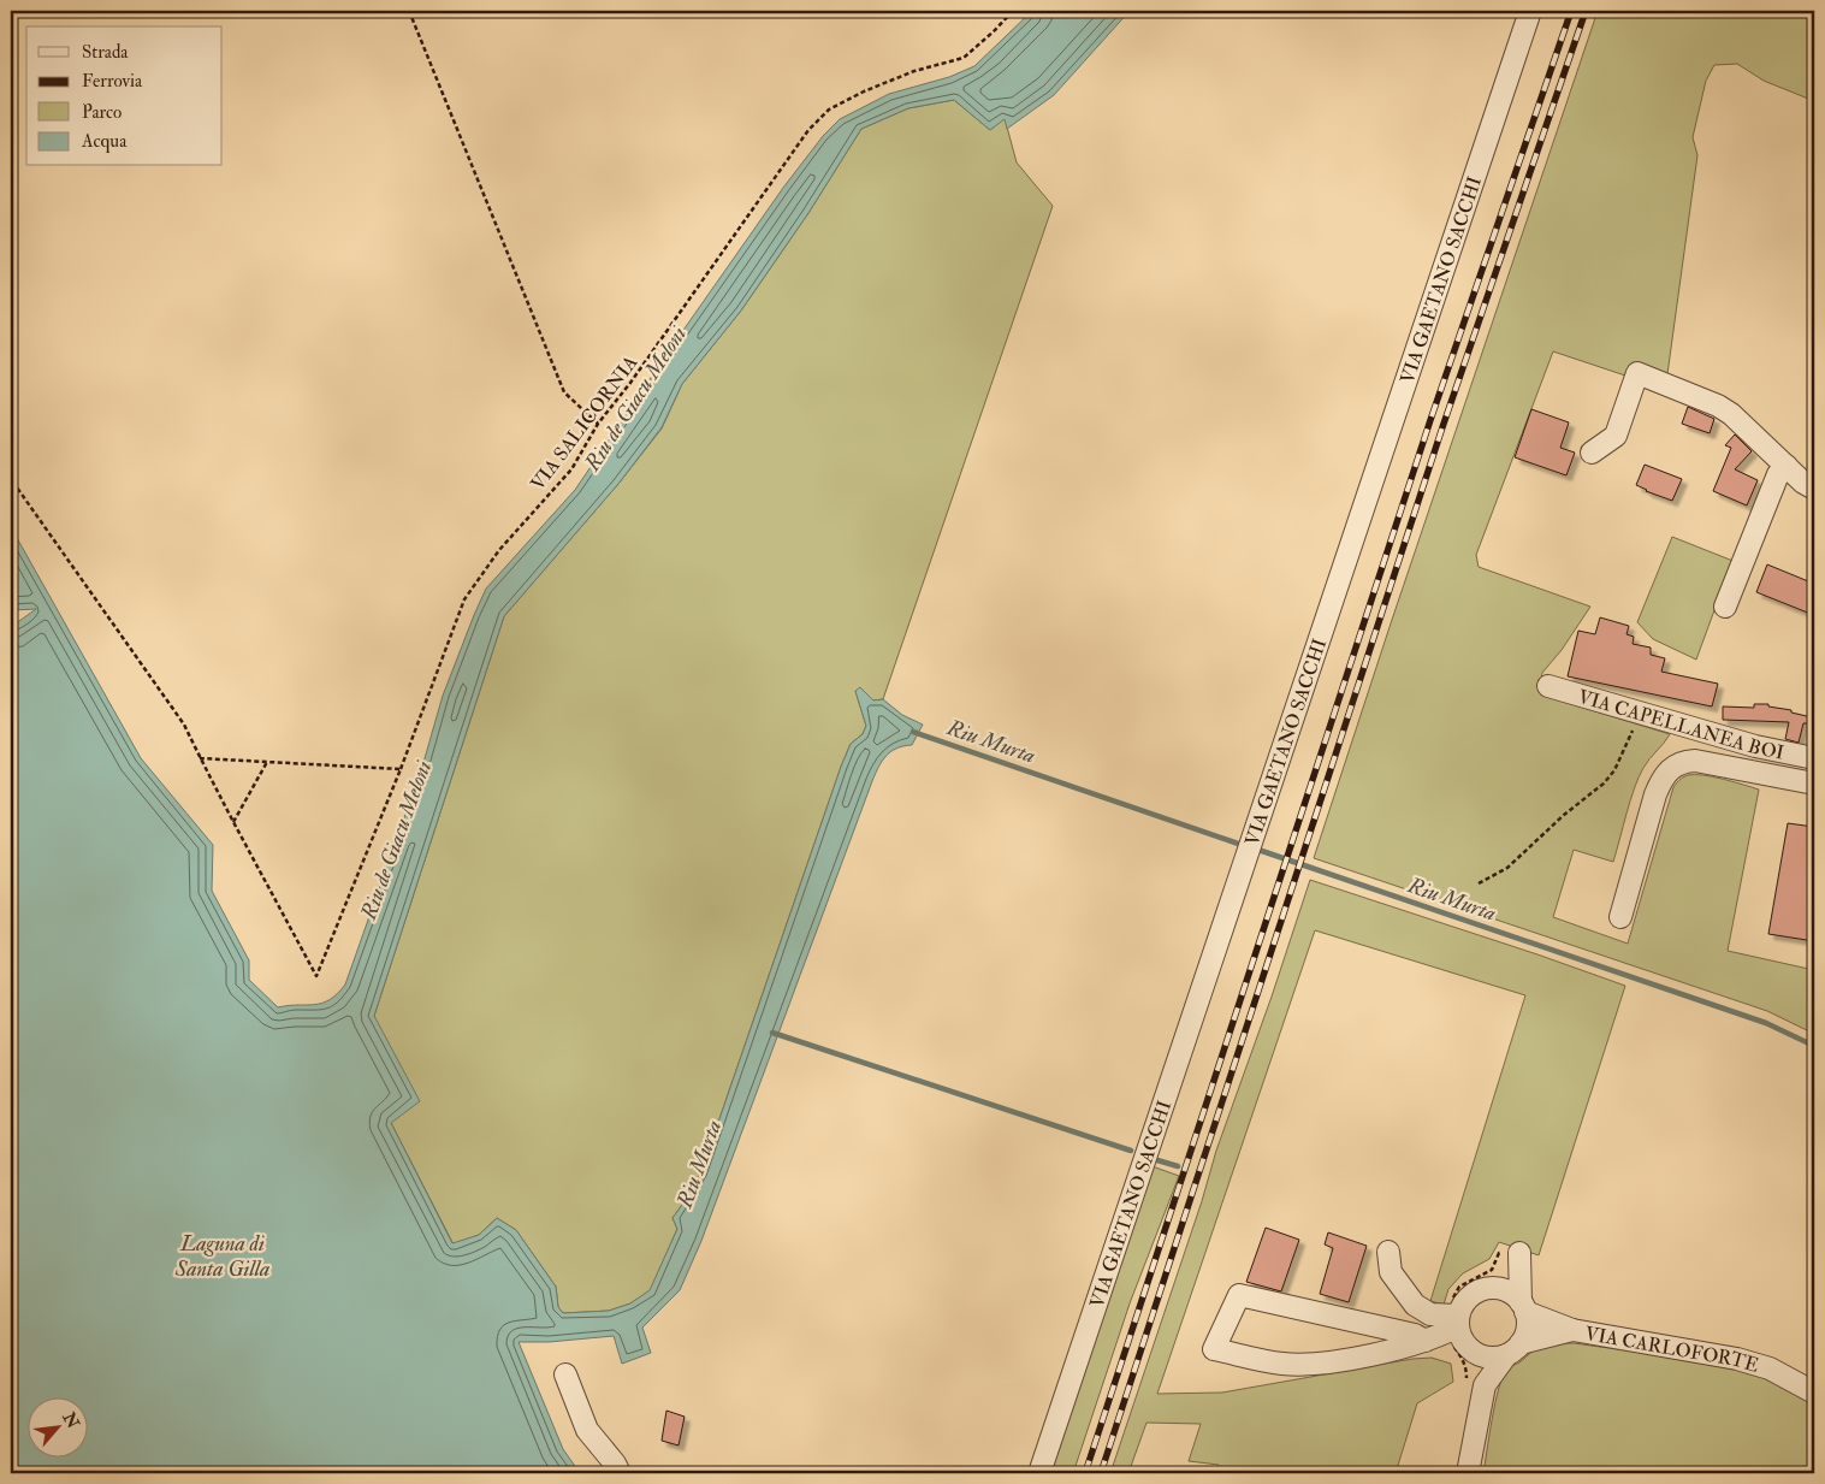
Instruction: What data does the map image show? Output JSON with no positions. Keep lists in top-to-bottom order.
{
  "streets": {
    "street": ["VIA GAETANO SACCHI", "VIA CAPELLANEA BOI", "VIA CARLOFORTE"],
    "path": ["VIA SALICORNIA"]
  },
  "water": ["Riu de Giacu Meloni", "Riu Murta", "Laguna di Santa Gilla"],
  "legend": [
    "Strada",
    "Ferrovia",
    "Parco",
    "Acqua"
  ],
  "north": "top right"
}
